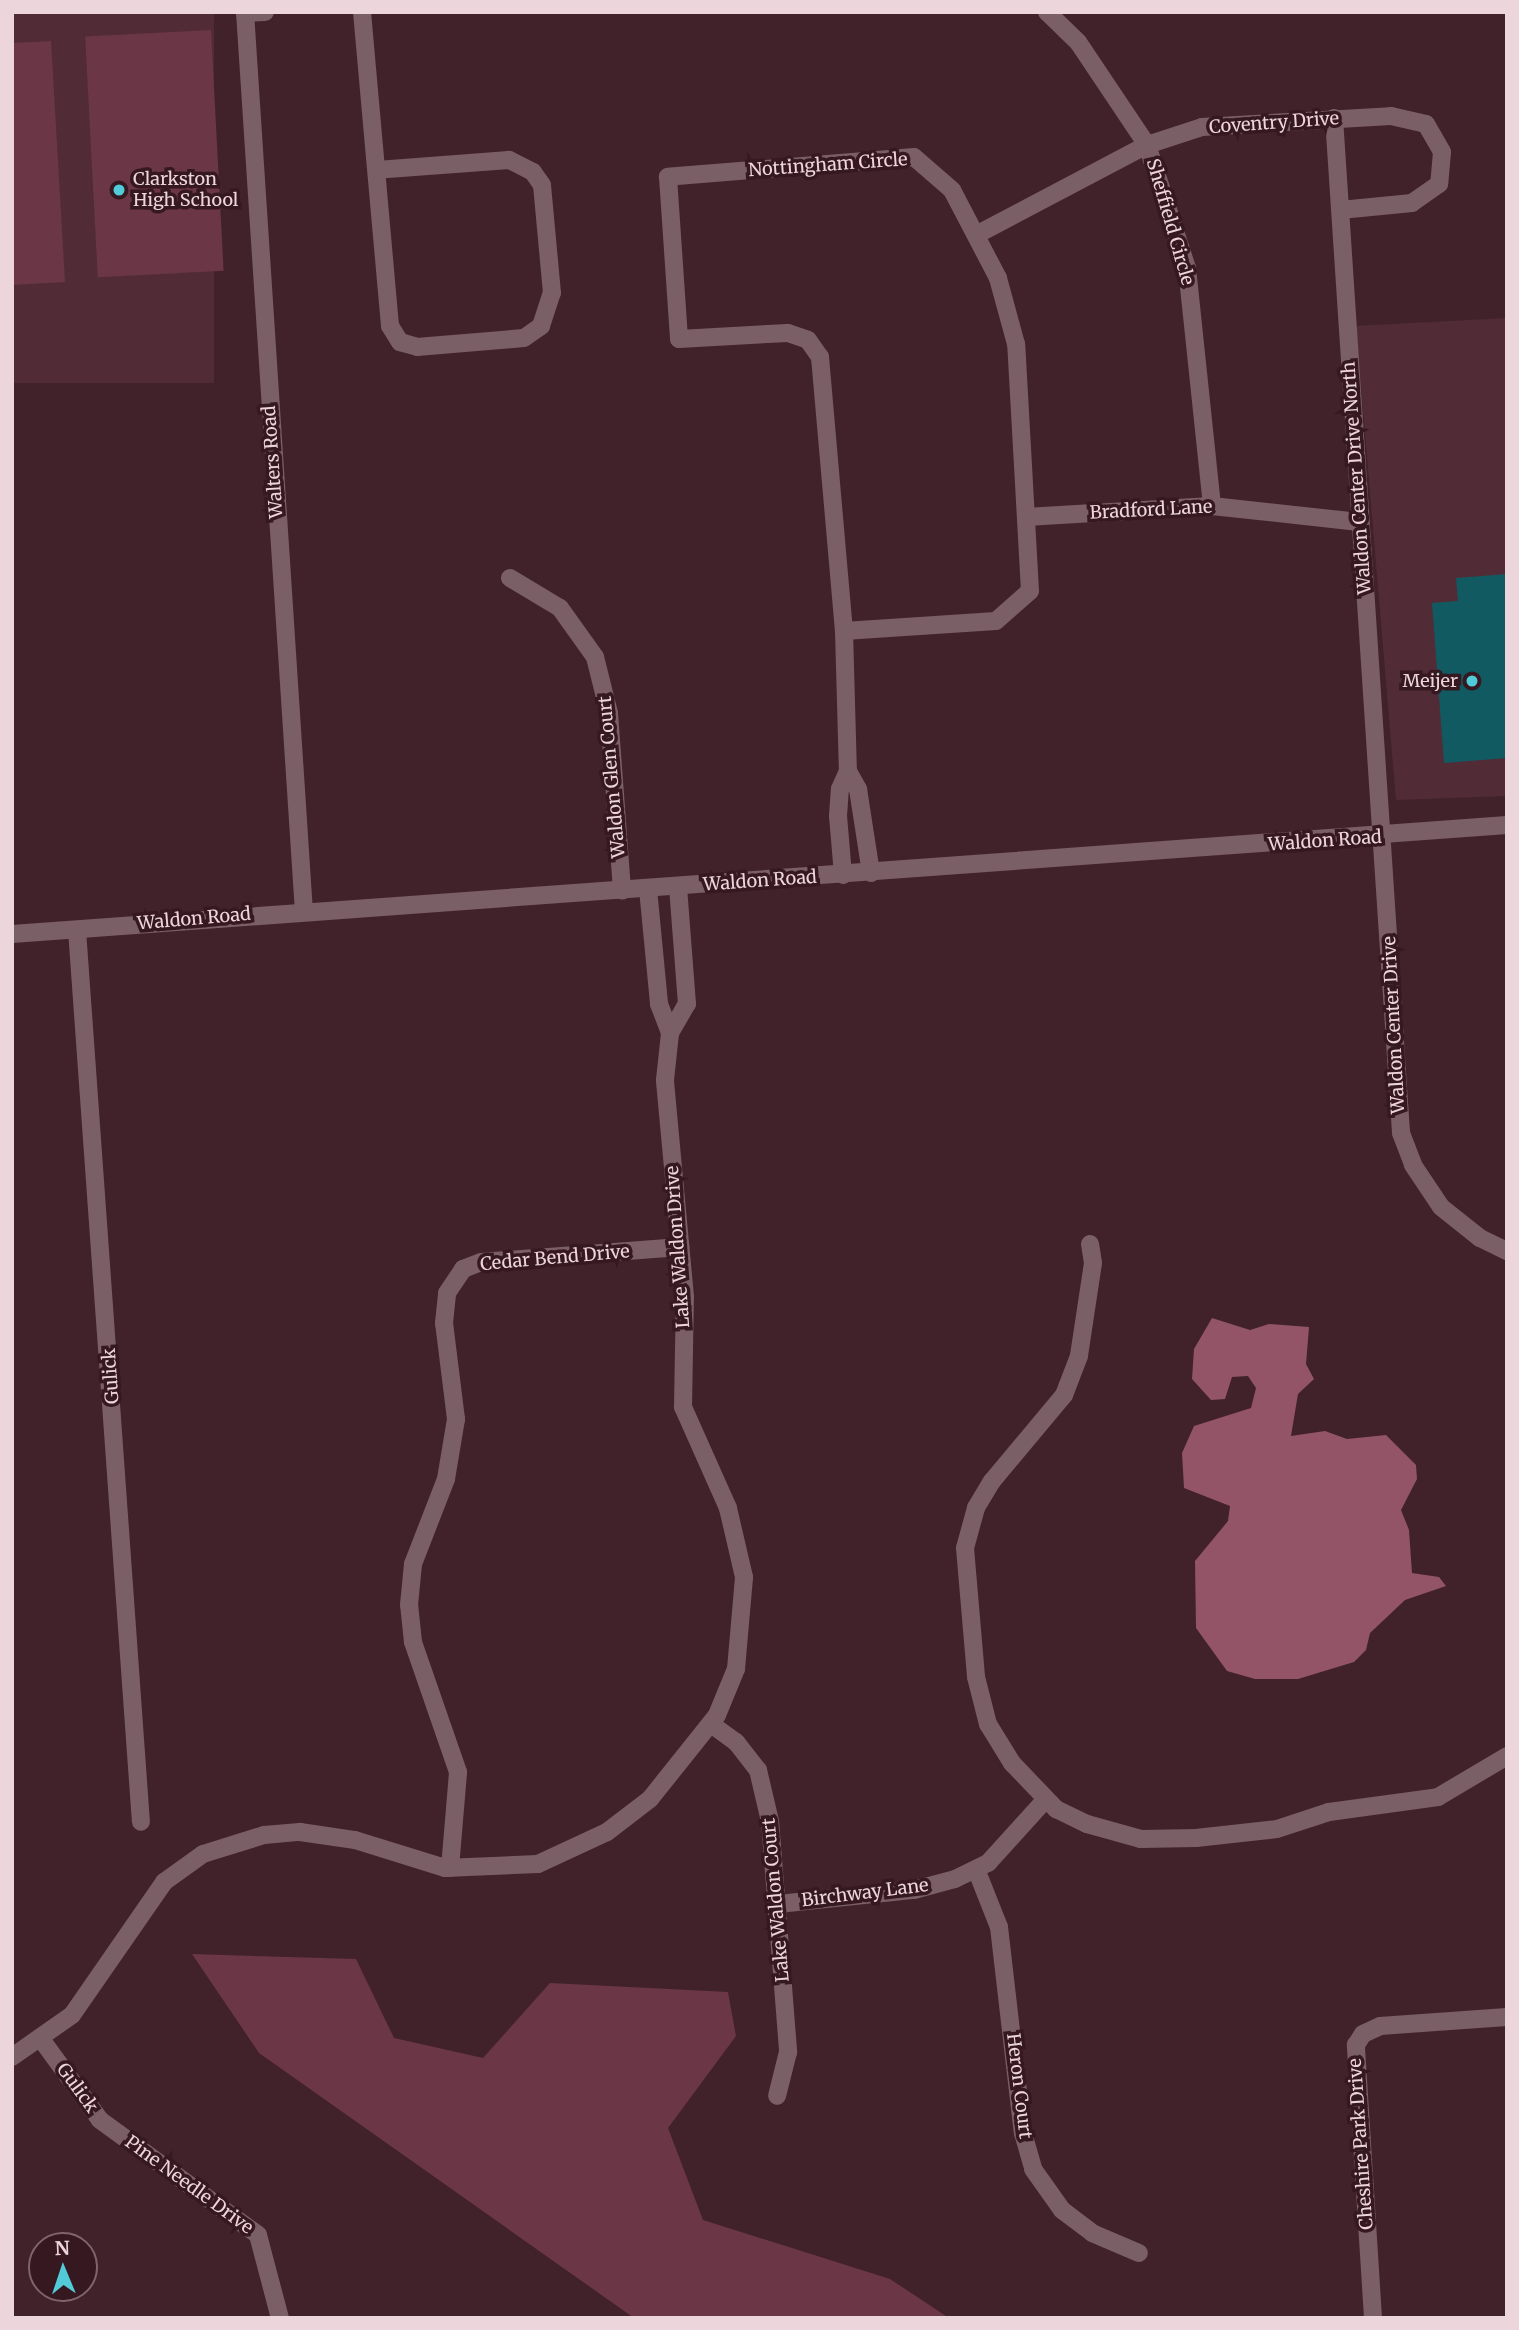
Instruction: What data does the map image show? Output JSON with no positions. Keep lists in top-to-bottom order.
{
  "streets": {
    "street": [
      "Coventry Drive",
      "Nottingham Circle",
      "Sheffield Circle",
      "Walters Road",
      "Waldon Center Drive North",
      "Bradford Lane",
      "Waldon Glen Court",
      "Waldon Road",
      "Waldon Center Drive",
      "Lake Waldon Drive",
      "Cedar Bend Drive",
      "Gulick",
      "Birchway Lane",
      "Lake Waldon Court",
      "Heron Court",
      "Cheshire Park Drive",
      "Pine Needle Drive"
    ]
  },
  "crossings": [
    ["Coventry Drive", "Nottingham Circle"],
    ["Coventry Drive", "Sheffield Circle"],
    ["Coventry Drive", "Waldon Center Drive North"],
    ["Nottingham Circle", "Bradford Lane"],
    ["Nottingham Circle", "Waldon Road"],
    ["Sheffield Circle", "Bradford Lane"],
    ["Walters Road", "Waldon Road"],
    ["Waldon Center Drive North", "Bradford Lane"],
    ["Waldon Center Drive North", "Waldon Road"],
    ["Waldon Center Drive North", "Waldon Center Drive"],
    ["Waldon Glen Court", "Waldon Road"],
    ["Waldon Road", "Waldon Center Drive"],
    ["Waldon Road", "Lake Waldon Drive"],
    ["Waldon Road", "Gulick"],
    ["Lake Waldon Drive", "Cedar Bend Drive"],
    ["Lake Waldon Drive", "Gulick"],
    ["Lake Waldon Drive", "Lake Waldon Court"],
    ["Gulick", "Pine Needle Drive"],
    ["Birchway Lane", "Lake Waldon Court"],
    ["Birchway Lane", "Heron Court"]
  ],
  "places": ["Clarkston High School", "Meijer"],
  "north": "top"
}
